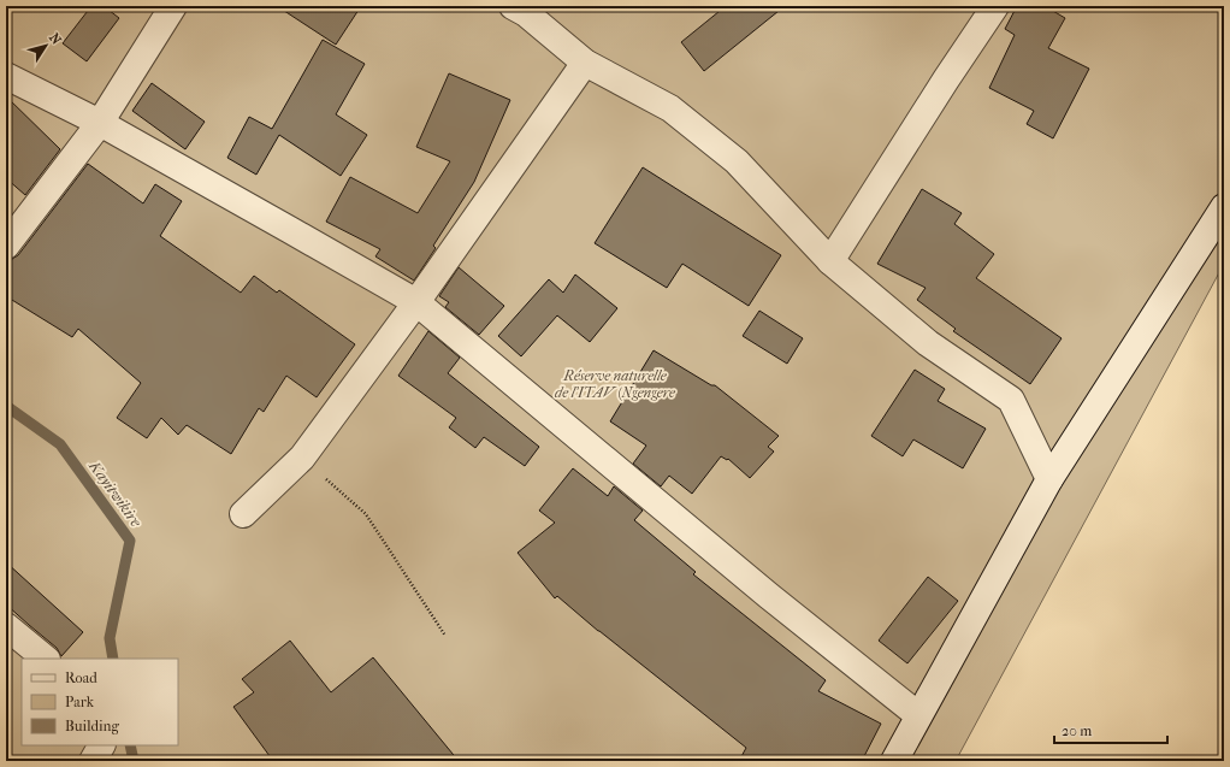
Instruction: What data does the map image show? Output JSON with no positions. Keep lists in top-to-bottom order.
{
  "water": ["Kayitwikire"],
  "parks": ["Réserve naturelle de l'ITAV (Ngengere"],
  "legend": ["Road", "Park", "Building"],
  "scale_bar": "20 m",
  "north": "top right"
}
